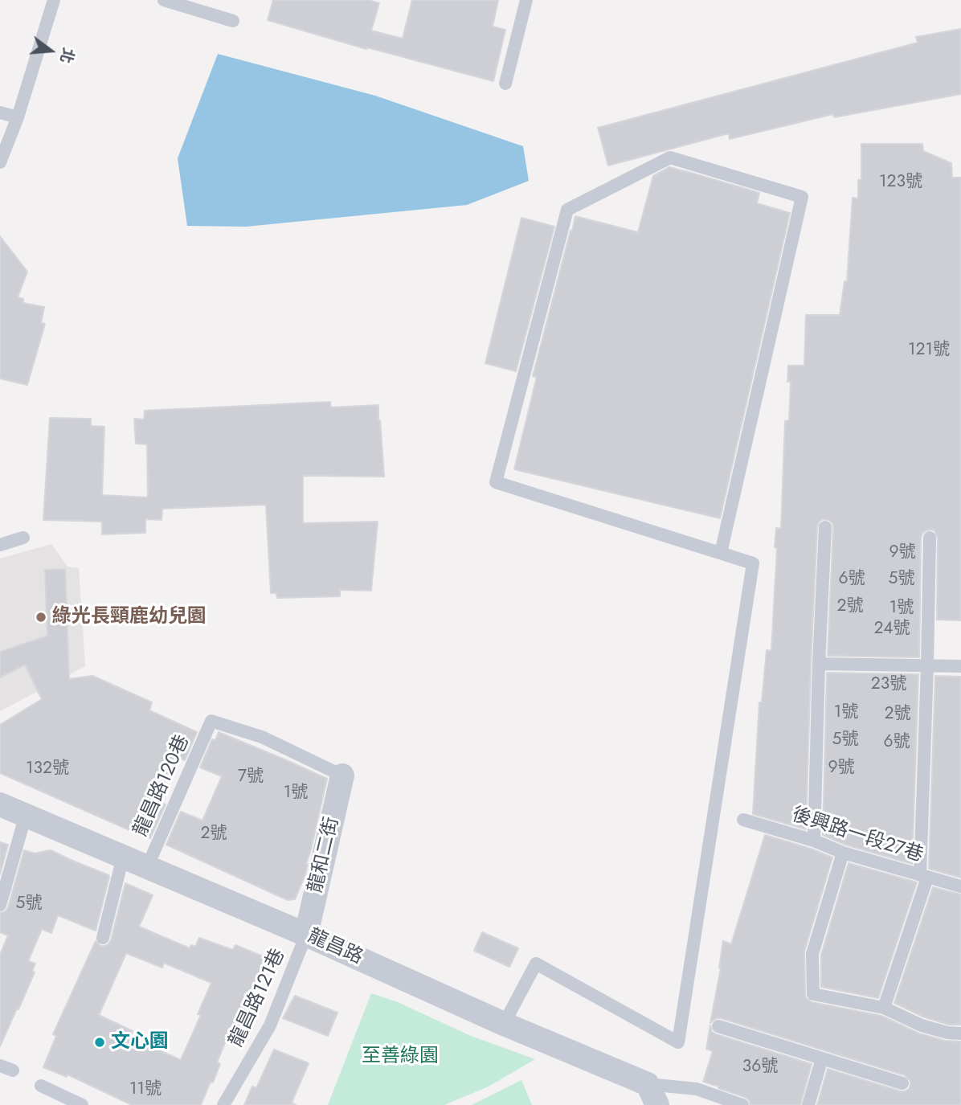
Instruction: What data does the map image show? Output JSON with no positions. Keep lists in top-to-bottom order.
{
  "streets": {
    "street": ["龍和二街", "龍昌路"],
    "lane": ["龍昌路120巷", "後興路一段27巷", "龍昌路121巷"]
  },
  "crossings": [
    ["龍昌路120巷", "龍和二街"],
    ["龍昌路120巷", "龍昌路"],
    ["龍和二街", "龍昌路"],
    ["龍和二街", "龍昌路121巷"],
    ["龍昌路", "龍昌路121巷"]
  ],
  "parks": ["至善綠園"],
  "places": ["綠光長頸鹿幼兒園", "文心園"],
  "house_numbers": [
    "123號",
    "121號",
    "9號",
    "6號",
    "5號",
    "2號",
    "1號",
    "24號",
    "23號",
    "1號",
    "2號",
    "5號",
    "6號",
    "9號",
    "132號",
    "7號",
    "1號",
    "2號",
    "5號",
    "36號",
    "11號"
  ],
  "north": "right"
}
